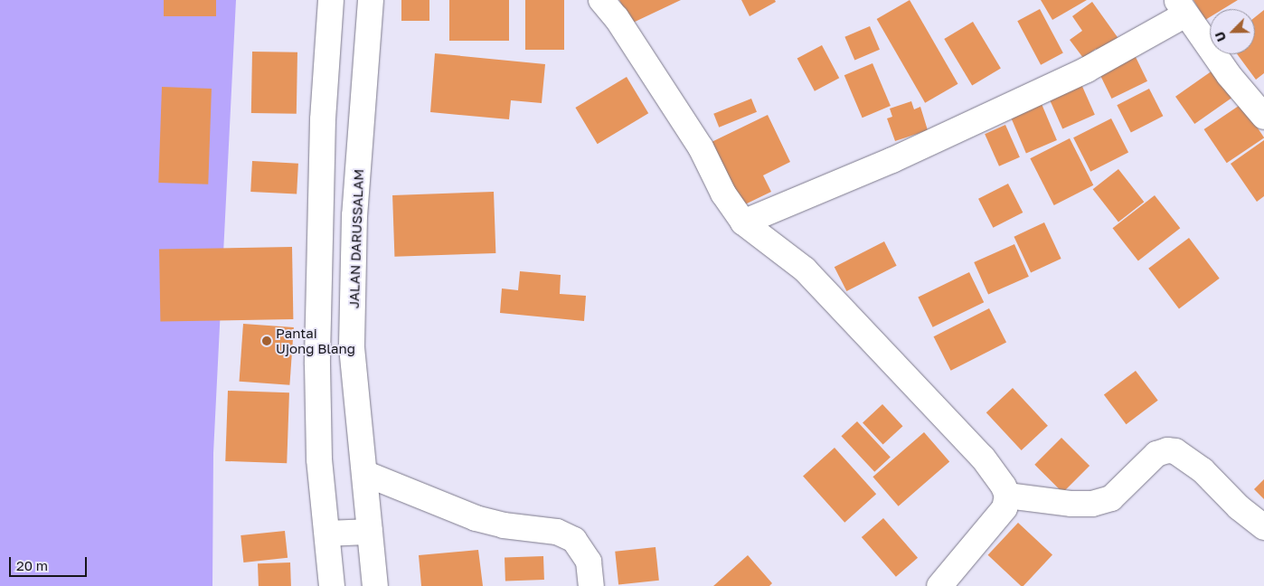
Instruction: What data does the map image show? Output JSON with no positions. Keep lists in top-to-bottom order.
{
  "streets": {
    "street": ["JALAN DARUSSALAM"]
  },
  "places": ["Pantai Ujong Blang"],
  "scale_bar": "20 m",
  "north": "bottom left"
}
